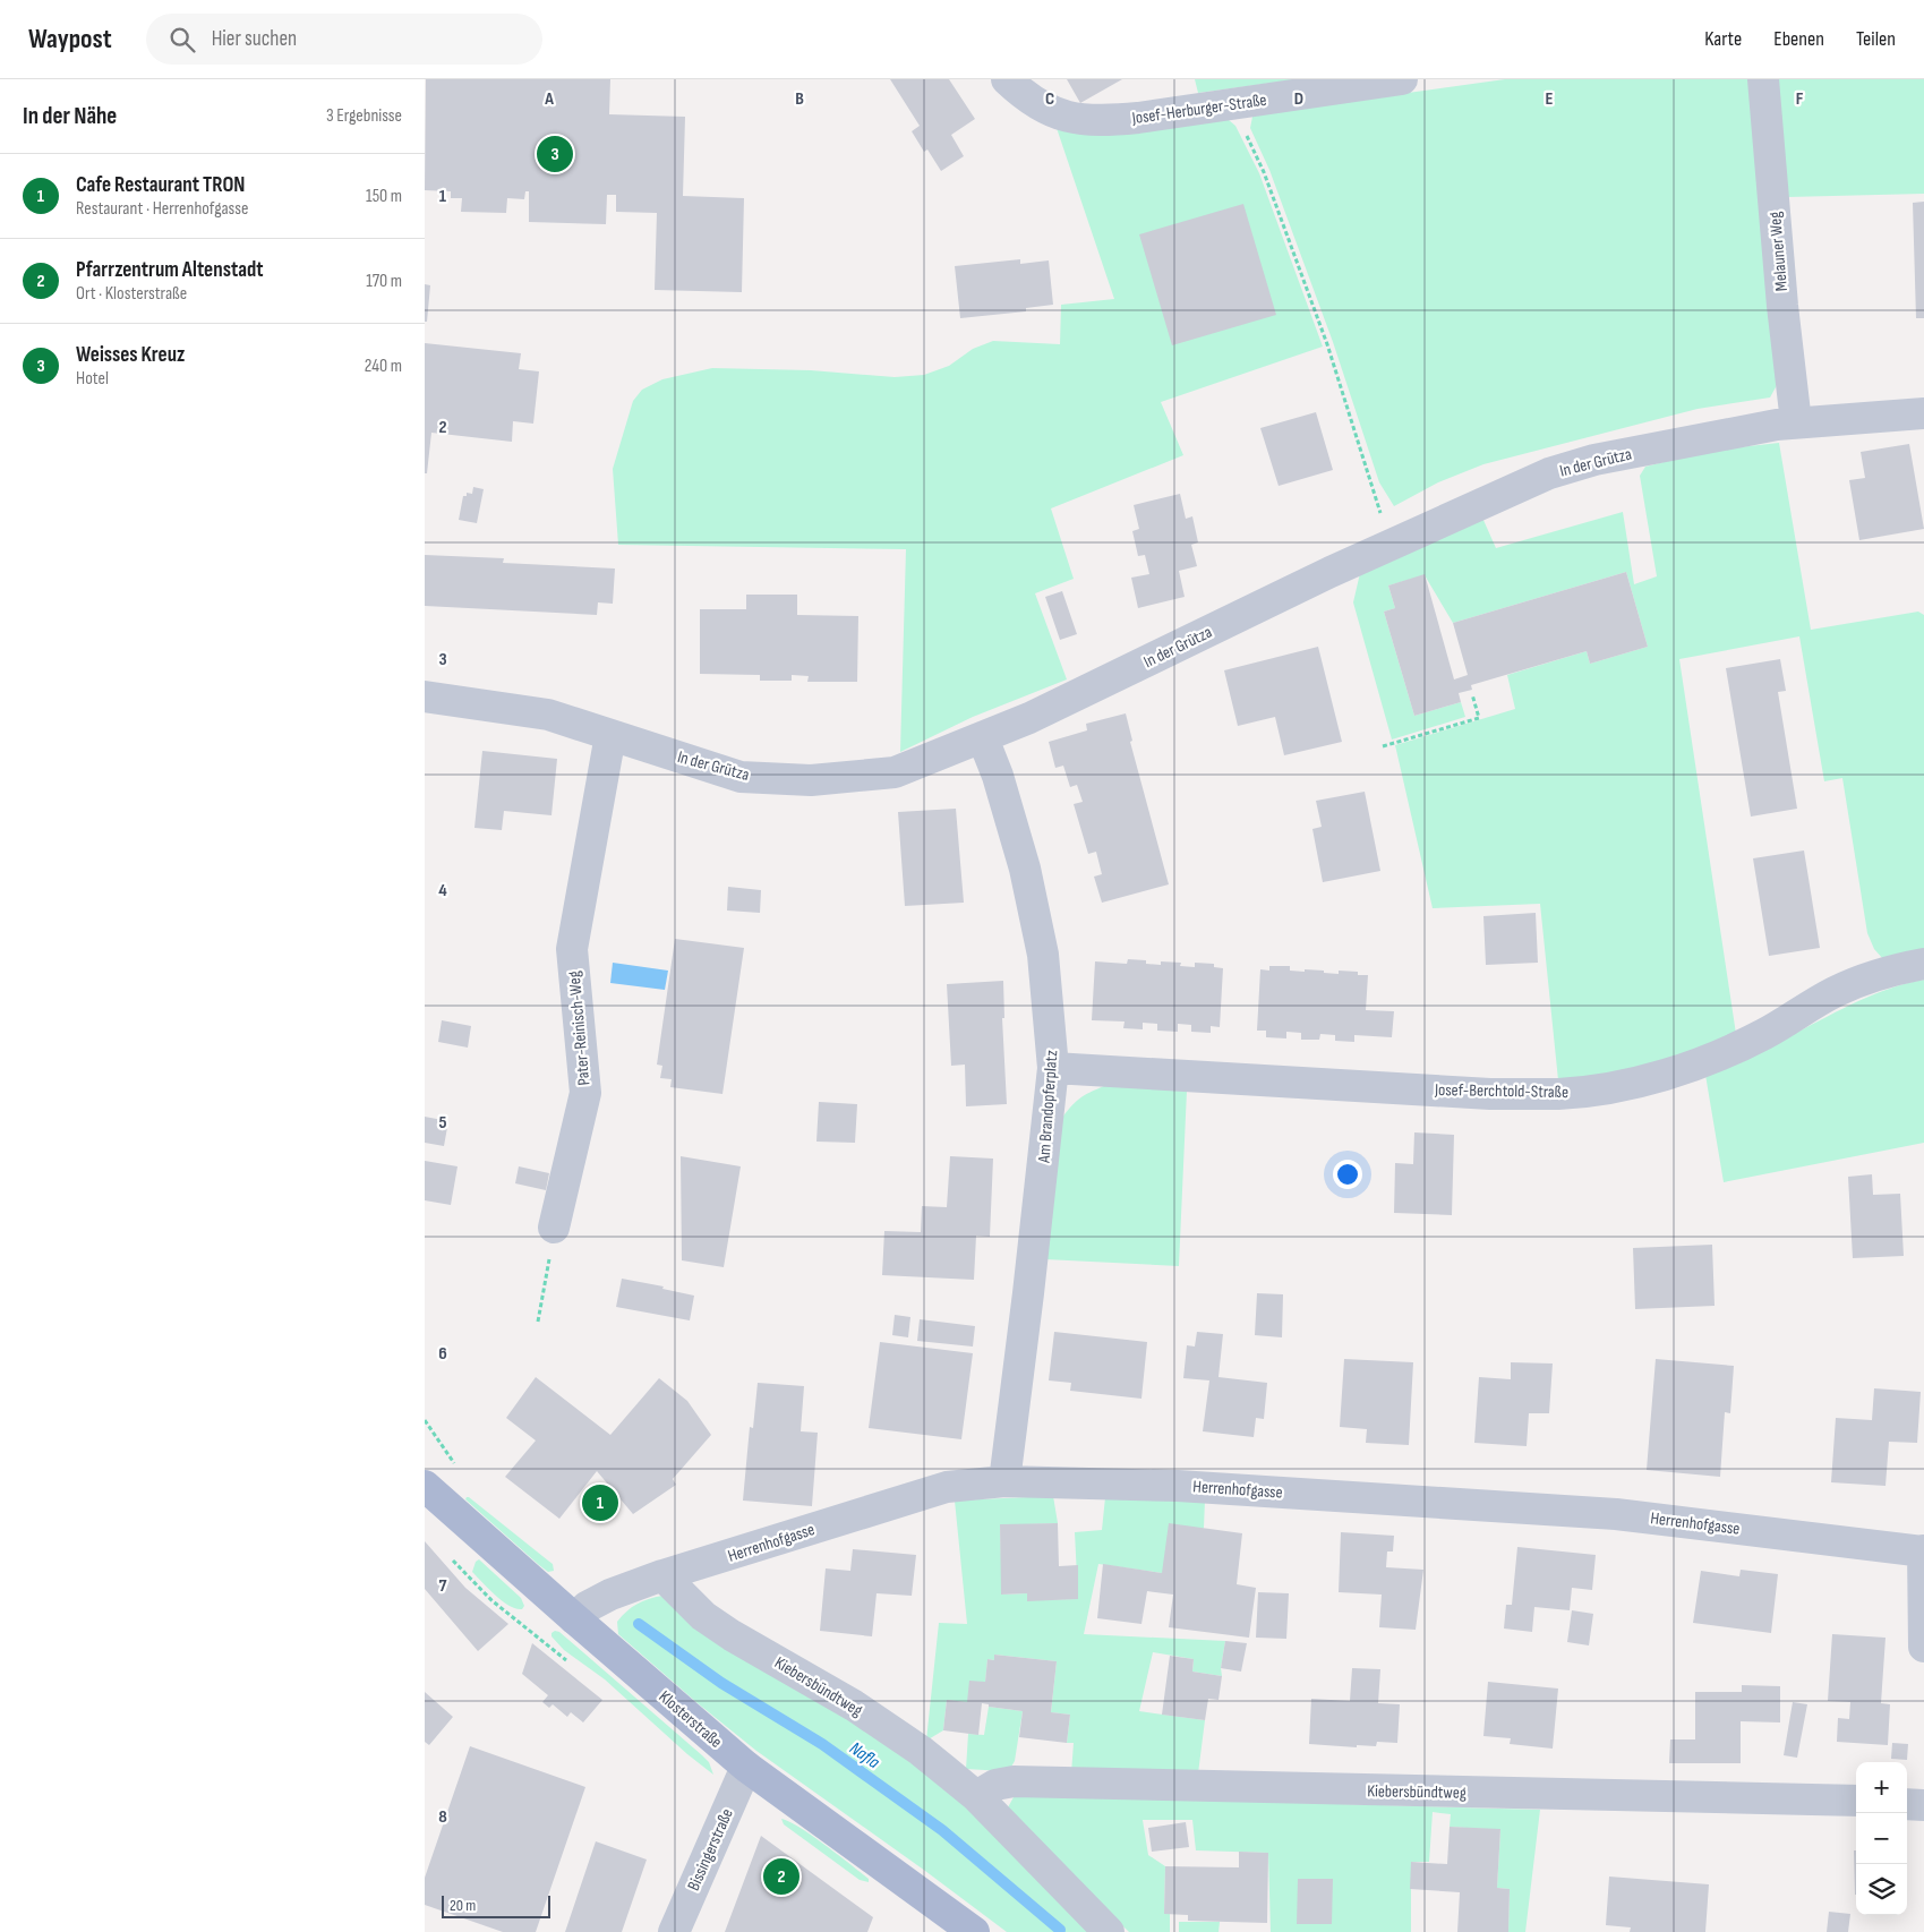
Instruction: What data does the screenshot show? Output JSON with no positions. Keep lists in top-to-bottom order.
{
  "streets": {
    "main road": ["Klosterstraße"],
    "street": [
      "Josef-Herburger-Straße",
      "Melauner Weg",
      "In der Grütza",
      "Pater-Reinisch-Weg",
      "Josef-Berchtold-Straße",
      "Am Brandopferplatz",
      "Herrenhofgasse",
      "Kiebersbündtweg",
      "Bissingerstraße"
    ]
  },
  "crossings": [
    ["Melauner Weg", "In der Grütza"],
    ["In der Grütza", "Pater-Reinisch-Weg"],
    ["In der Grütza", "Am Brandopferplatz"],
    ["Josef-Berchtold-Straße", "Am Brandopferplatz"],
    ["Am Brandopferplatz", "Herrenhofgasse"],
    ["Herrenhofgasse", "Kiebersbündtweg"],
    ["Herrenhofgasse", "Klosterstraße"],
    ["Klosterstraße", "Bissingerstraße"]
  ],
  "water": ["Nafla"],
  "scale_bar": "20 m",
  "page": {
    "header": "Waypost",
    "search": "Hier suchen",
    "nav": ["Karte", "Ebenen", "Teilen"],
    "heading": ["In der Nähe", "3 Ergebnisse"],
    "pins": ["3", "1", "2"],
    "list": [
      {
        "mark": "1",
        "name": "Cafe Restaurant TRON",
        "note": "Restaurant · Herrenhofgasse",
        "value": "150 m"
      },
      {
        "mark": "2",
        "name": "Pfarrzentrum Altenstadt",
        "note": "Ort · Klosterstraße",
        "value": "170 m"
      },
      {
        "mark": "3",
        "name": "Weisses Kreuz",
        "note": "Hotel",
        "value": "240 m"
      }
    ],
    "map_buttons": ["+", "−"],
    "scale": "20 m"
  },
  "grid": {
    "columns": [
      "A",
      "B",
      "C",
      "D",
      "E",
      "F"
    ],
    "rows": [
      "1",
      "2",
      "3",
      "4",
      "5",
      "6",
      "7",
      "8"
    ]
  }
}
